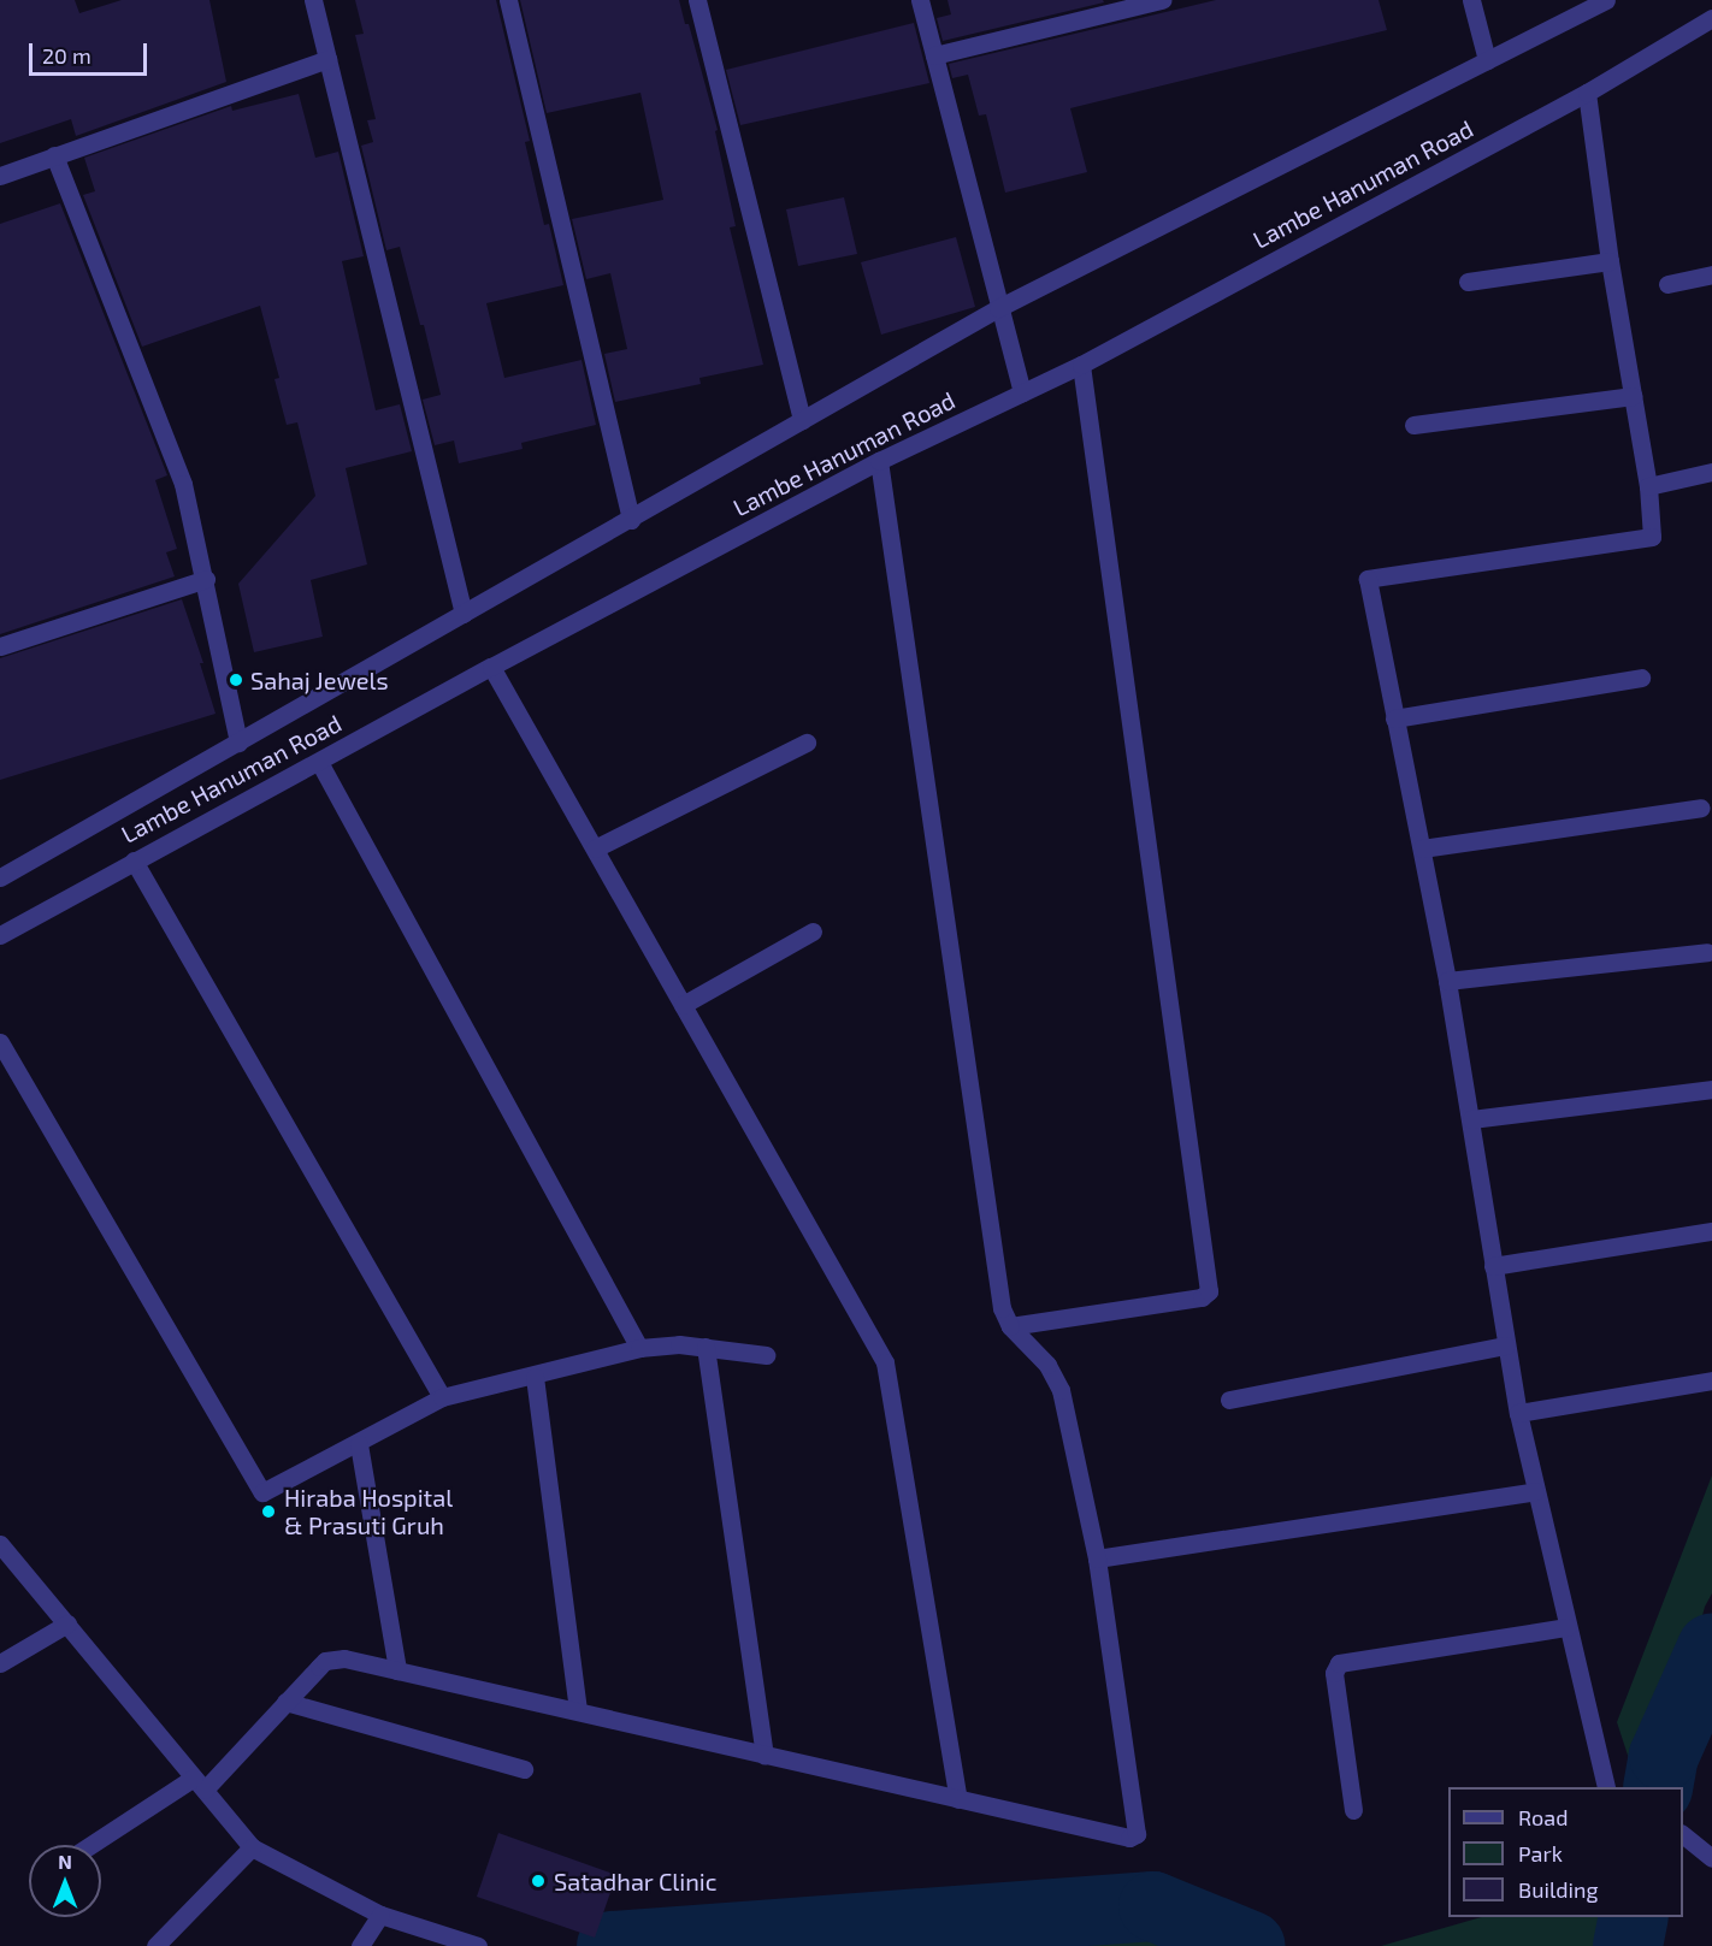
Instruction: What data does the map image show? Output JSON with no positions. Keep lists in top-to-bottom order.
{
  "streets": {
    "street": ["Lambe Hanuman Road"]
  },
  "places": ["Sahaj Jewels", "Hiraba Hospital & Prasuti Gruh", "Satadhar Clinic"],
  "legend": ["Road", "Park", "Building"],
  "scale_bar": "20 m",
  "north": "top"
}
